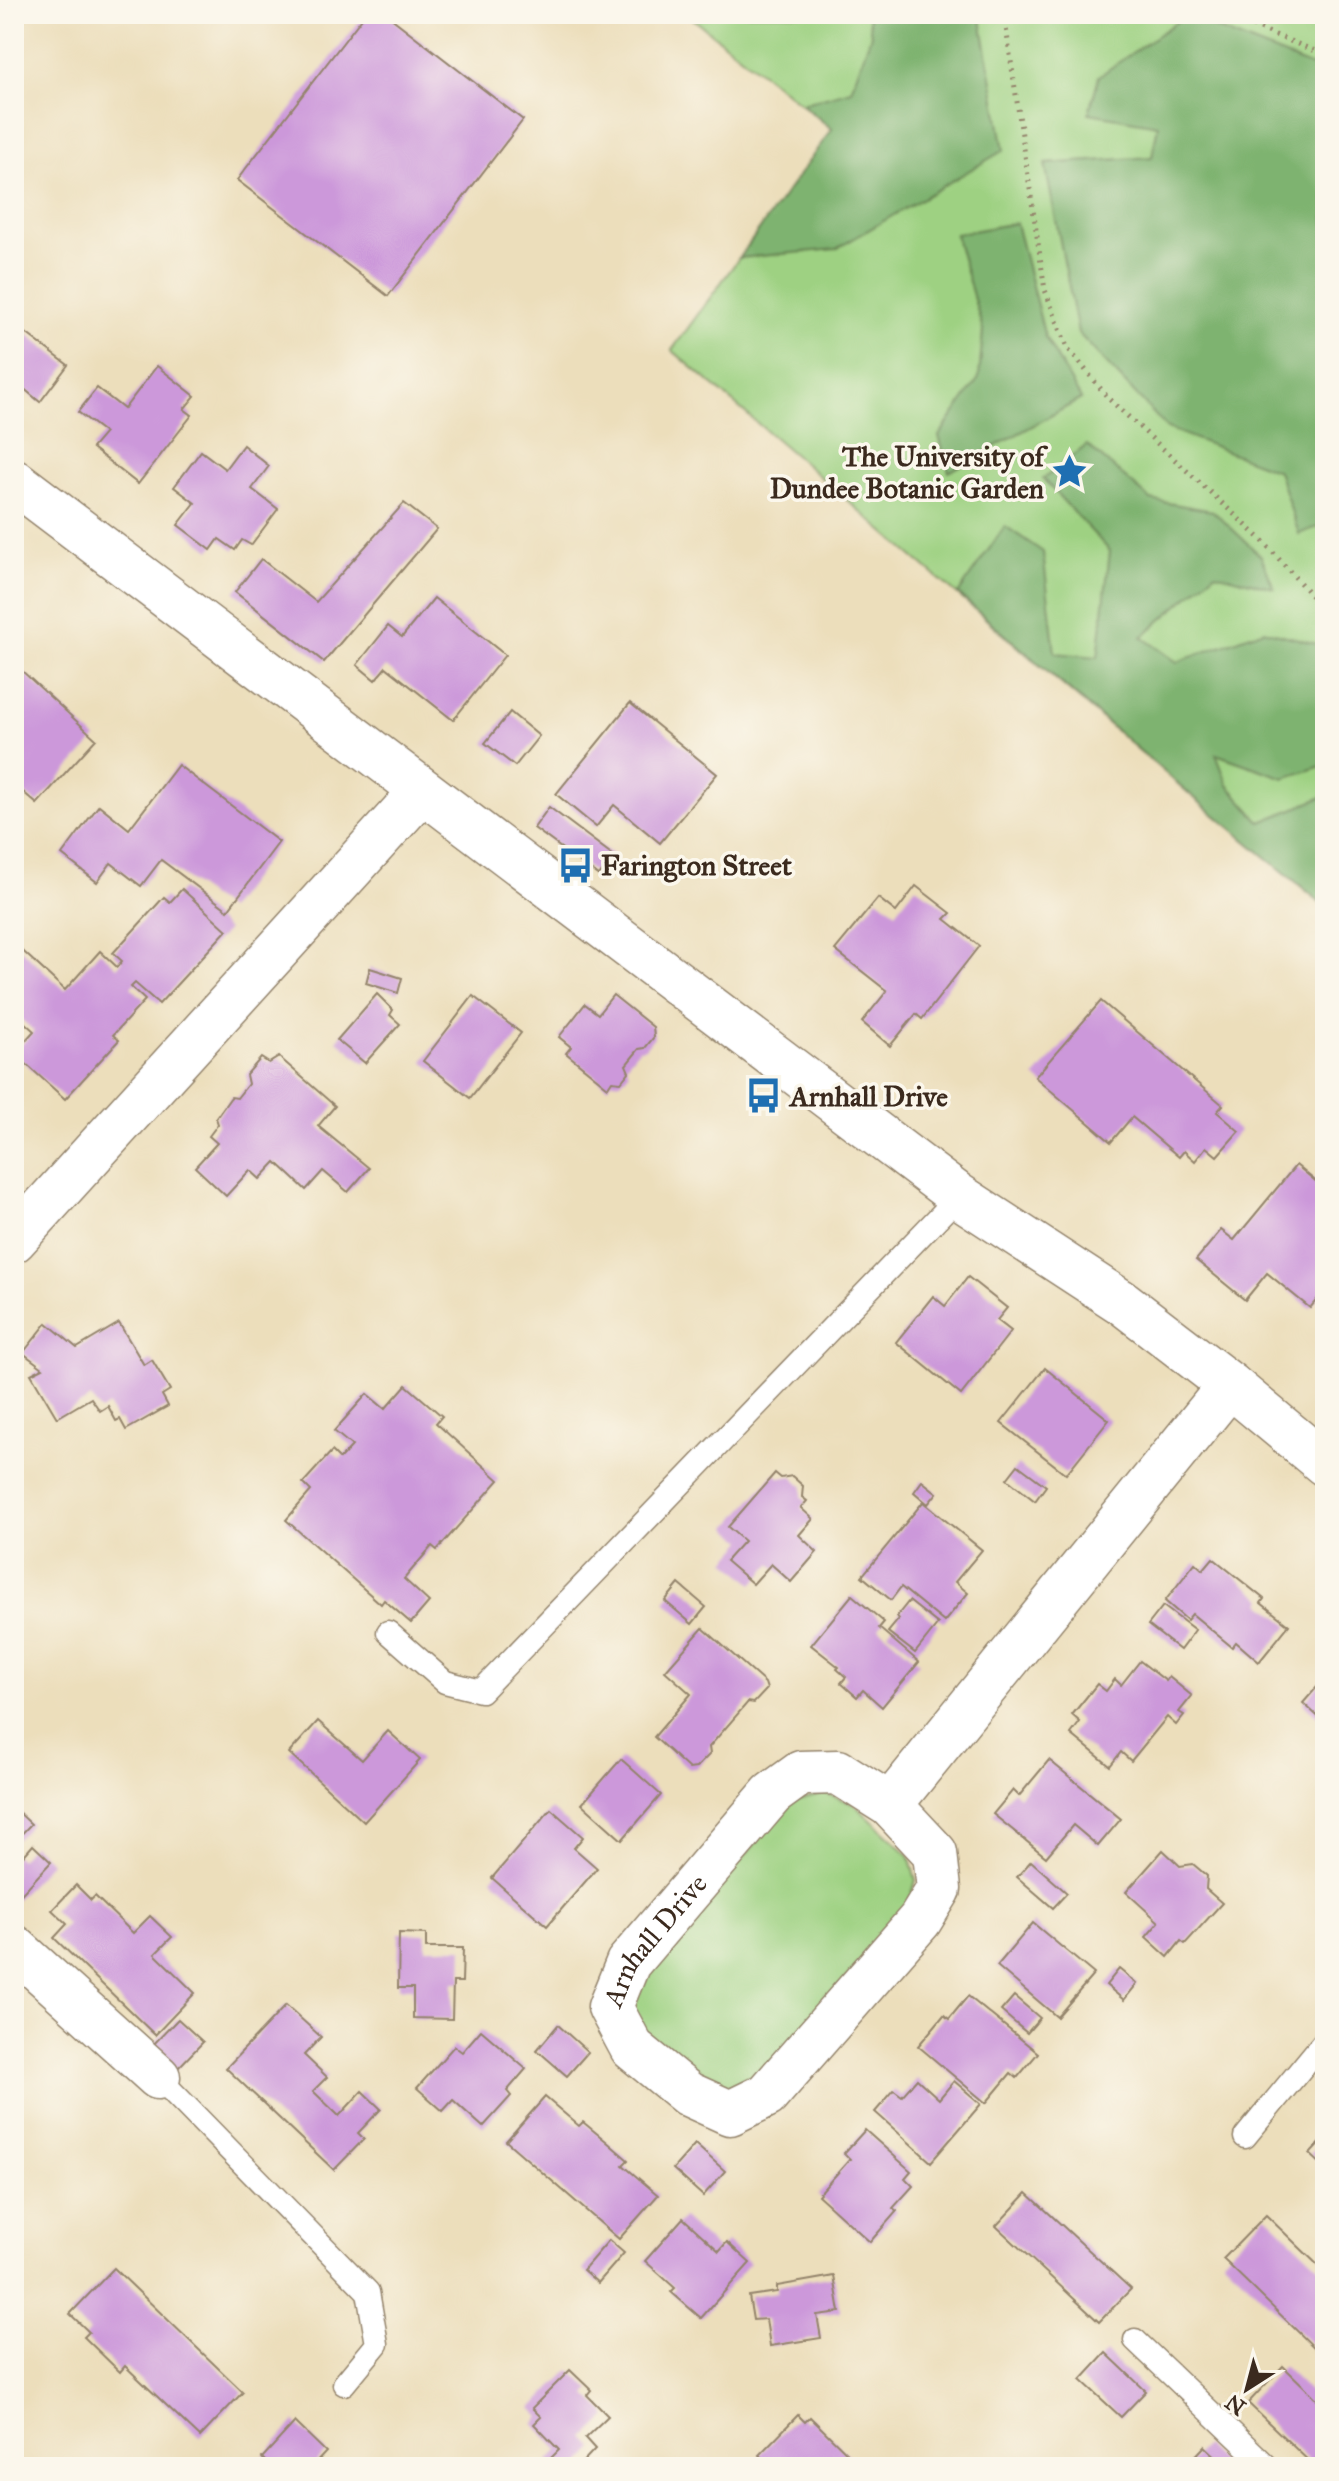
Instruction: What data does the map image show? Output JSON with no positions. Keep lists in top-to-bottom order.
{
  "streets": {
    "street": ["Arnhall Drive"]
  },
  "places": {
    "place": ["The University of Dundee Botanic Garden"],
    "bus stop": ["Farington Street", "Arnhall Drive"]
  },
  "north": "bottom left"
}
